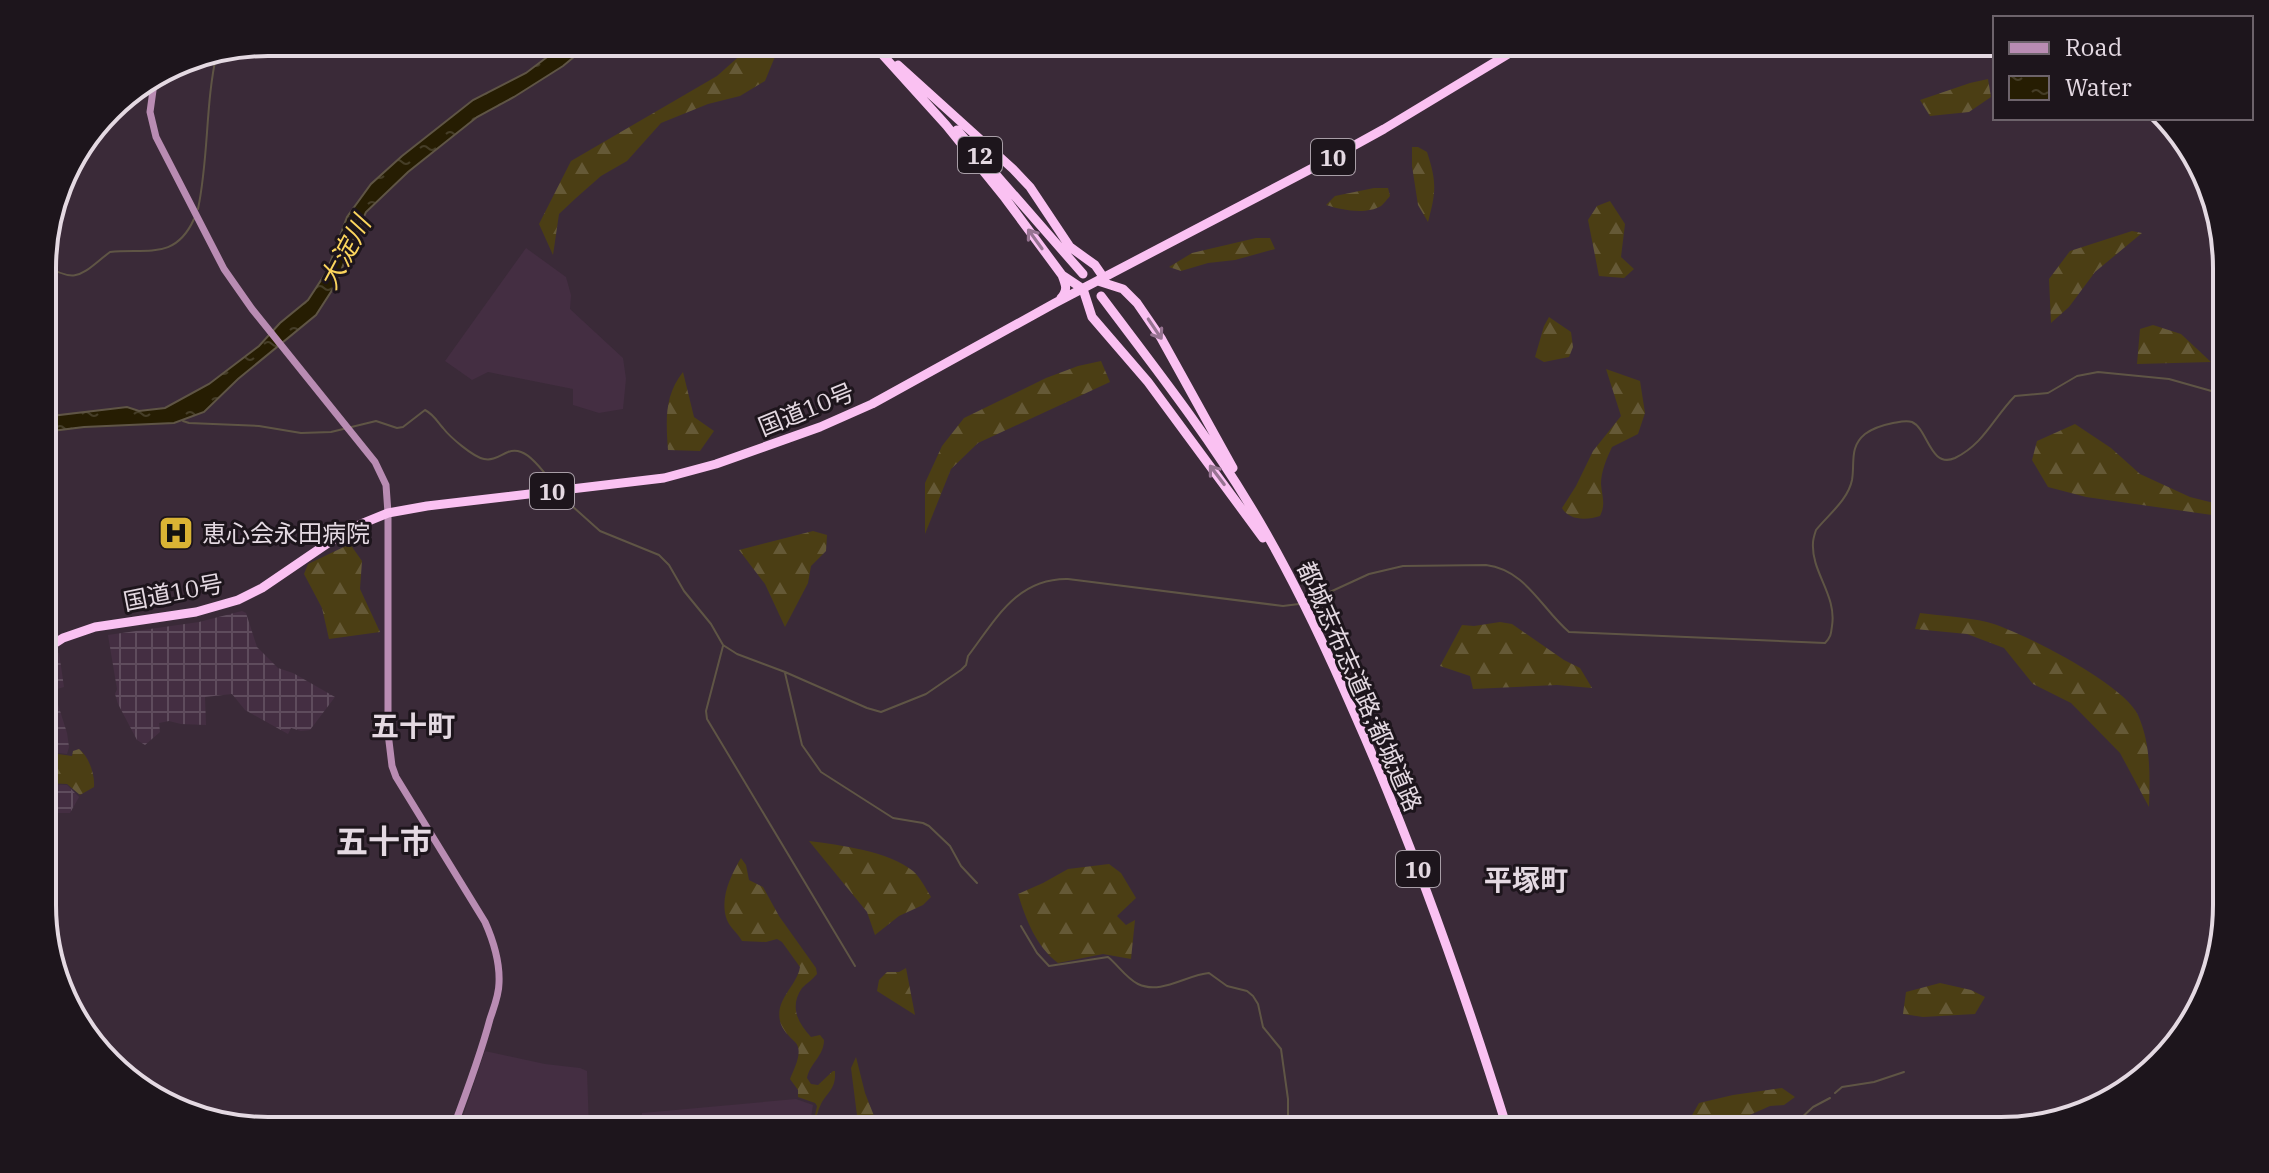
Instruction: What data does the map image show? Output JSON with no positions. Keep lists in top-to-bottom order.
{
  "streets": {
    "highway": [
      "12",
      "10",
      "国道10号",
      "都城志布志道路;都城道路"
    ]
  },
  "districts": ["五十町", "五十市", "平塚町"],
  "water": ["大淀川"],
  "places": {
    "hospital": ["恵心会永田病院"]
  },
  "legend": ["Road", "Water"]
}
